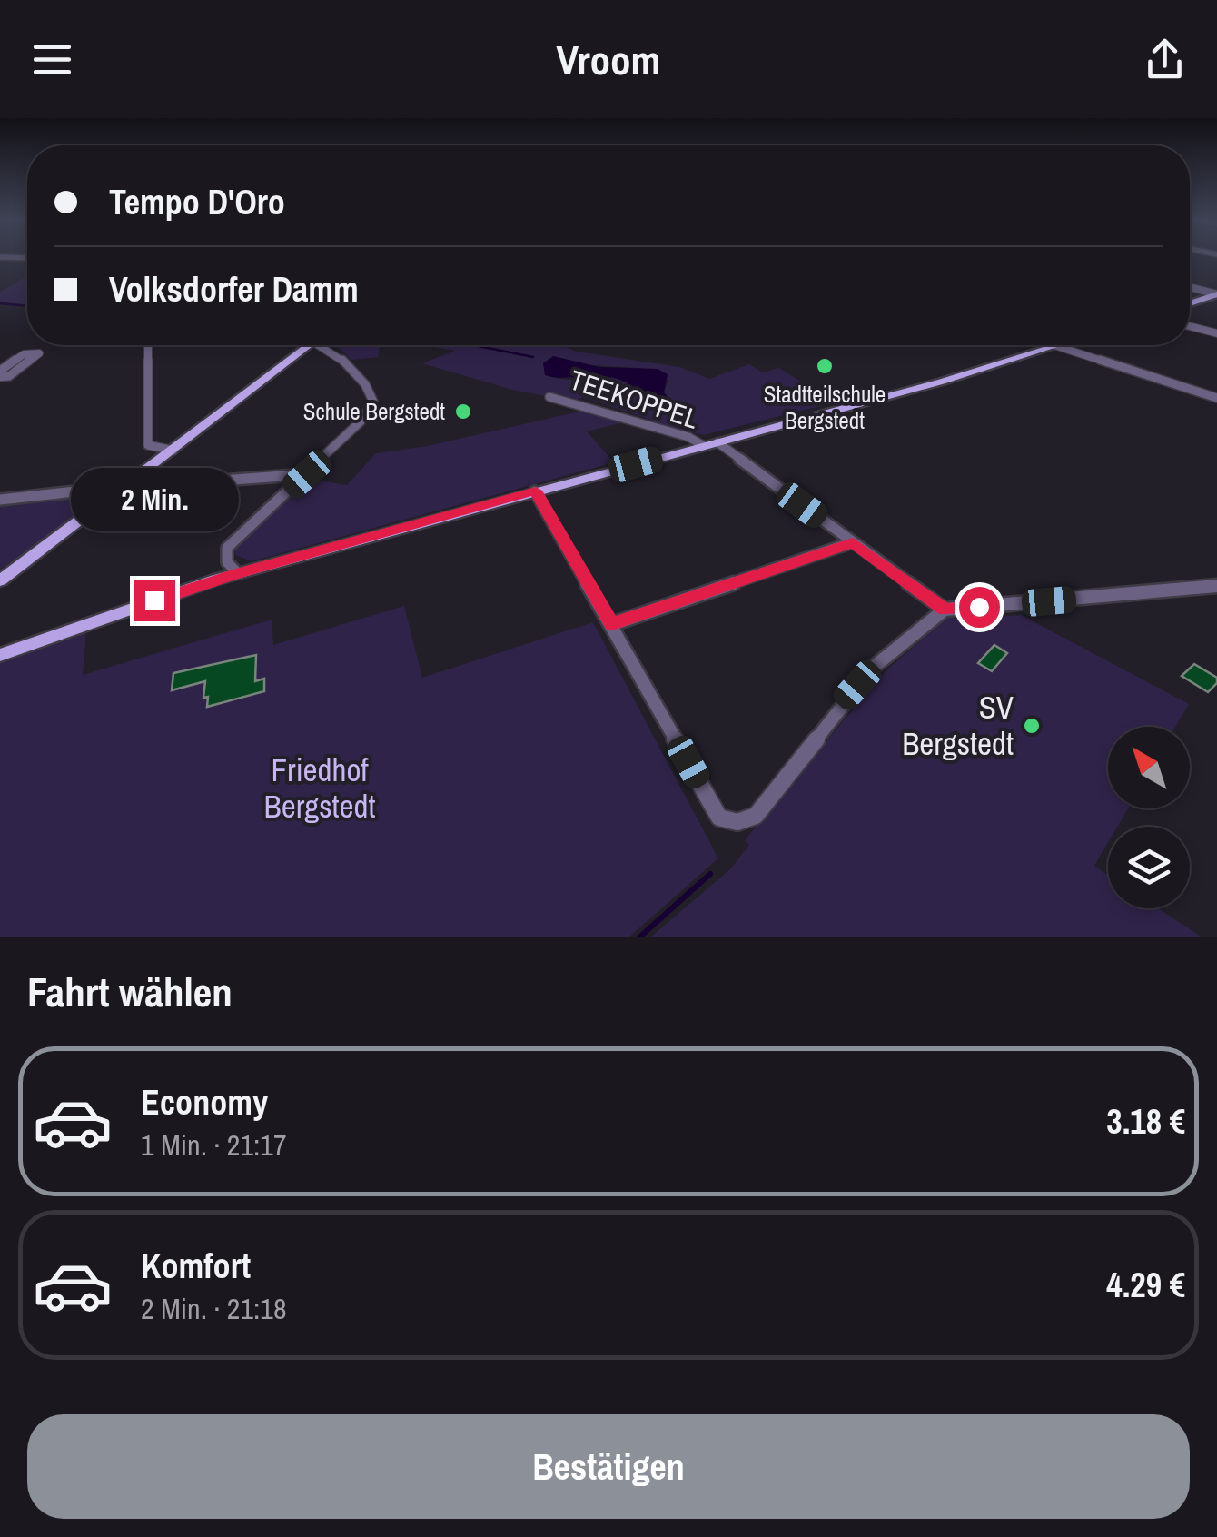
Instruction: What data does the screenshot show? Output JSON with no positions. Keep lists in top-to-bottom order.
{
  "streets": {
    "street": ["TEEKOPPEL"]
  },
  "parks": ["Friedhof Bergstedt"],
  "places": ["Stadtteilschule Bergstedt", "Schule Bergstedt", "SV Bergstedt"],
  "north": "top left",
  "page": {
    "header": "Vroom",
    "banner": ["Tempo D'Oro", "Volksdorfer Damm"],
    "bubble": "2 Min.",
    "heading": "Fahrt wählen",
    "list": [
      {
        "name": "Economy",
        "note": "1 Min. · 21:17",
        "value": "3.18 €"
      },
      {
        "name": "Komfort",
        "note": "2 Min. · 21:18",
        "value": "4.29 €"
      }
    ],
    "buttons": "Bestätigen"
  }
}
